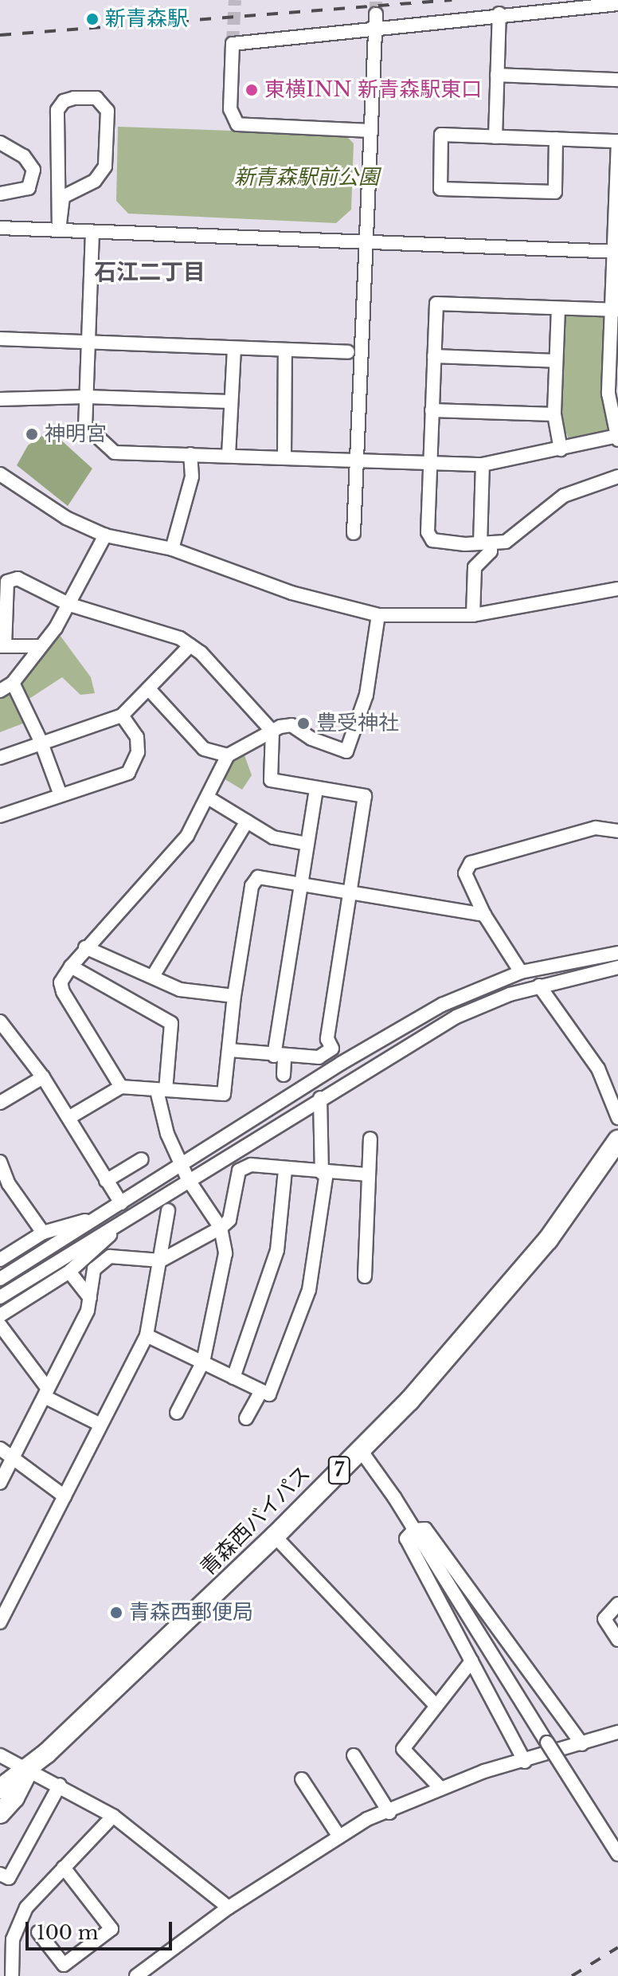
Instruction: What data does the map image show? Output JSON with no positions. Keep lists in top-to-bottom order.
{
  "streets": {
    "highway": ["7", "青森西バイパス"]
  },
  "districts": ["石江二丁目"],
  "parks": ["新青森駅前公園"],
  "places": [
    "新青森駅",
    "東横INN 新青森駅東口",
    "神明宮",
    "豊受神社",
    "青森西郵便局"
  ],
  "scale_bar": "100 m"
}
